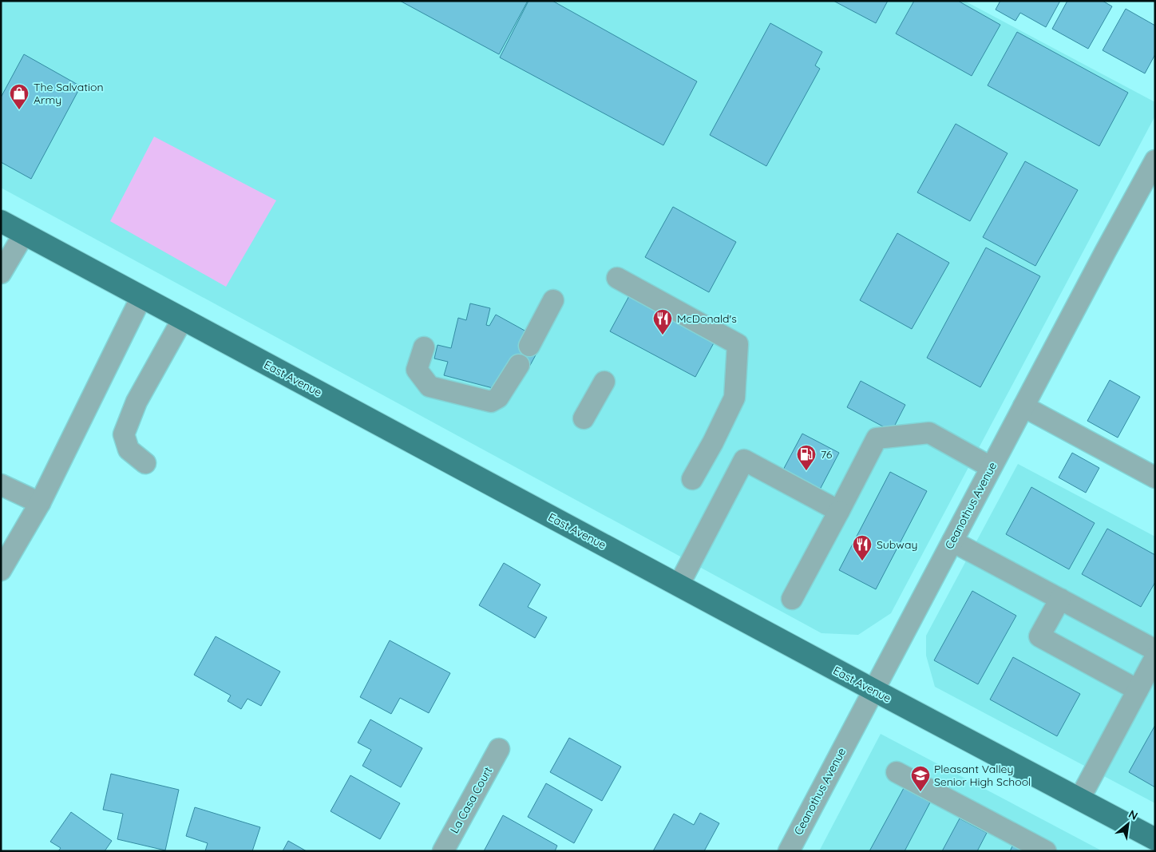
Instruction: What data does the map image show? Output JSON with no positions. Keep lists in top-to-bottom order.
{
  "streets": {
    "main road": ["East Avenue"],
    "street": ["Ceanothus Avenue", "La Casa Court"]
  },
  "crossings": [
    ["East Avenue", "Ceanothus Avenue"]
  ],
  "places": {
    "shop": ["The Salvation Army"],
    "restaurant": ["McDonald's", "Subway"],
    "fuel station": ["76"],
    "school or university": ["Pleasant Valley Senior High School"]
  },
  "north": "top right"
}
